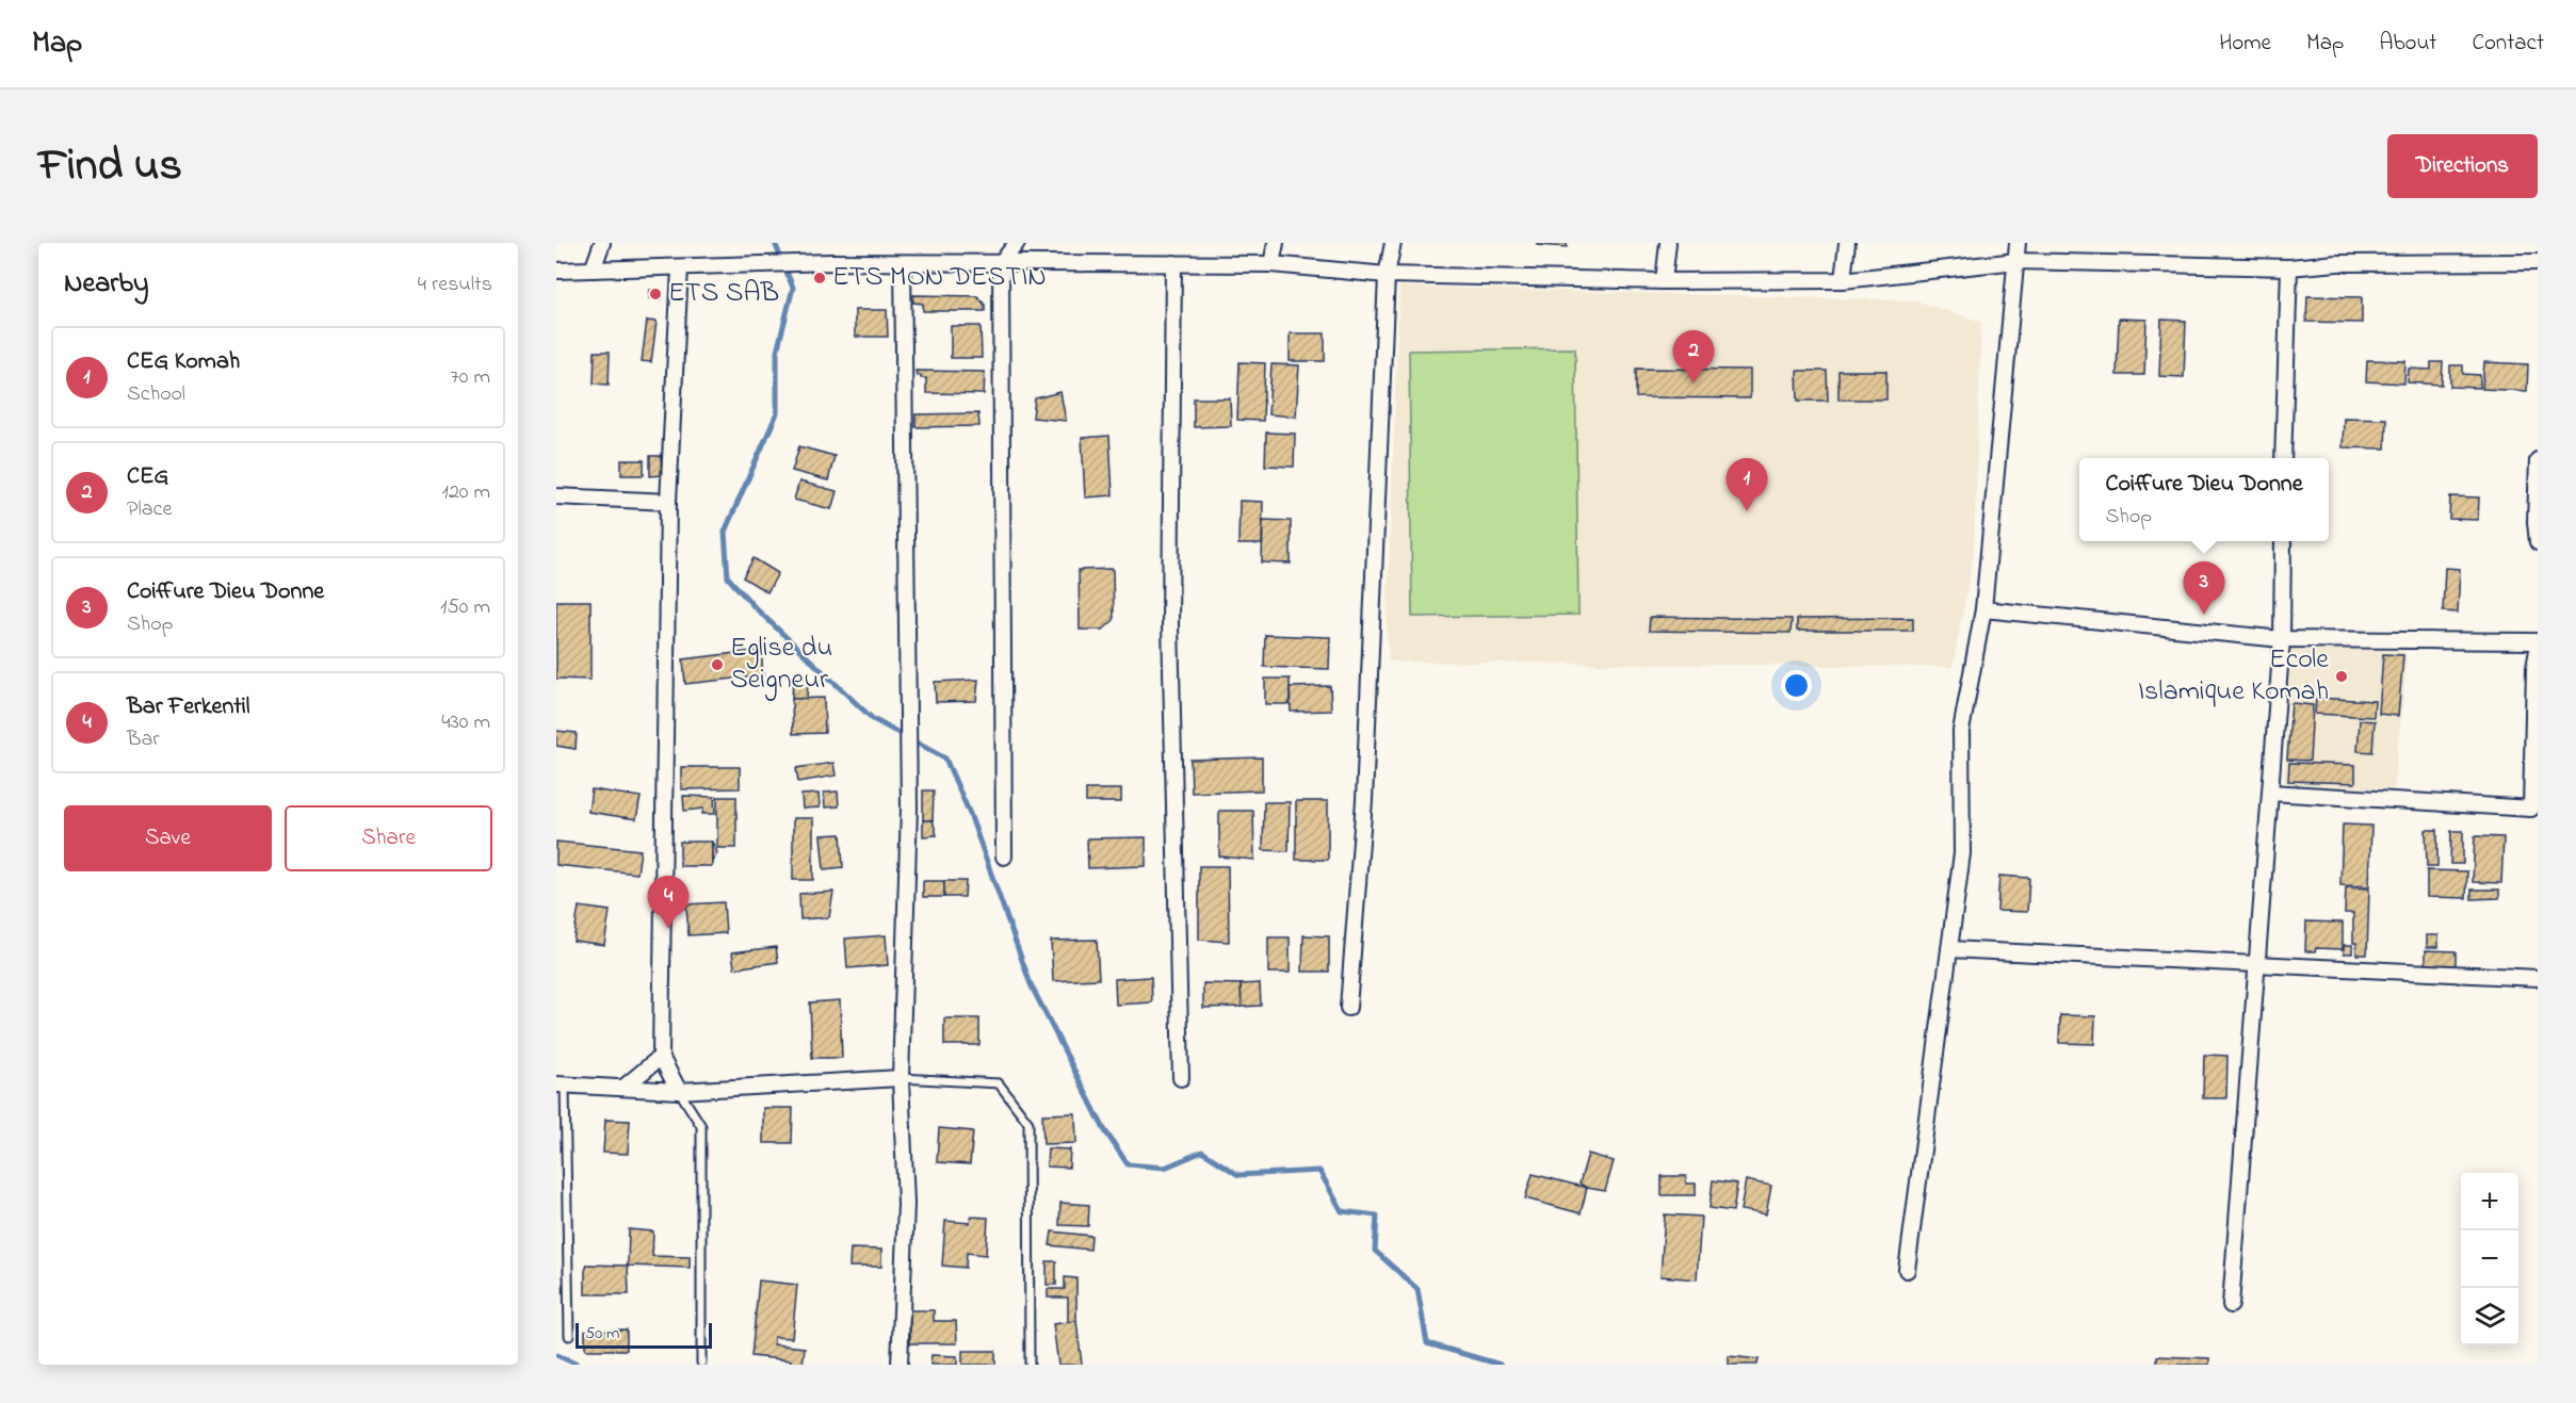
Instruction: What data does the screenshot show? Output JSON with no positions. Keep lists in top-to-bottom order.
{
  "places": [
    "ETS MON DESTIN",
    "ETS SAB",
    "Eglise du Seigneur",
    "Ecole Islamique Komah"
  ],
  "scale_bar": "50 m",
  "page": {
    "header": "Map",
    "nav": [
      "Home",
      "Map",
      "About",
      "Contact"
    ],
    "title": "Find us",
    "buttons": [
      "Directions",
      ["Save", "Share"]
    ],
    "heading": ["Nearby", "4 results"],
    "list": [
      {
        "mark": "1",
        "name": "CEG Komah",
        "note": "School",
        "value": "70 m"
      },
      {
        "mark": "2",
        "name": "CEG",
        "note": "Place",
        "value": "120 m"
      },
      {
        "mark": "3",
        "name": "Coiffure Dieu Donne",
        "note": "Shop",
        "value": "150 m"
      },
      {
        "mark": "4",
        "name": "Bar Ferkentil",
        "note": "Bar",
        "value": "430 m"
      }
    ],
    "pins": [
      "2",
      "1",
      "3",
      "4"
    ],
    "popup": ["Coiffure Dieu Donne", "Shop"],
    "map_buttons": ["+", "−"],
    "scale": "50 m"
  }
}
